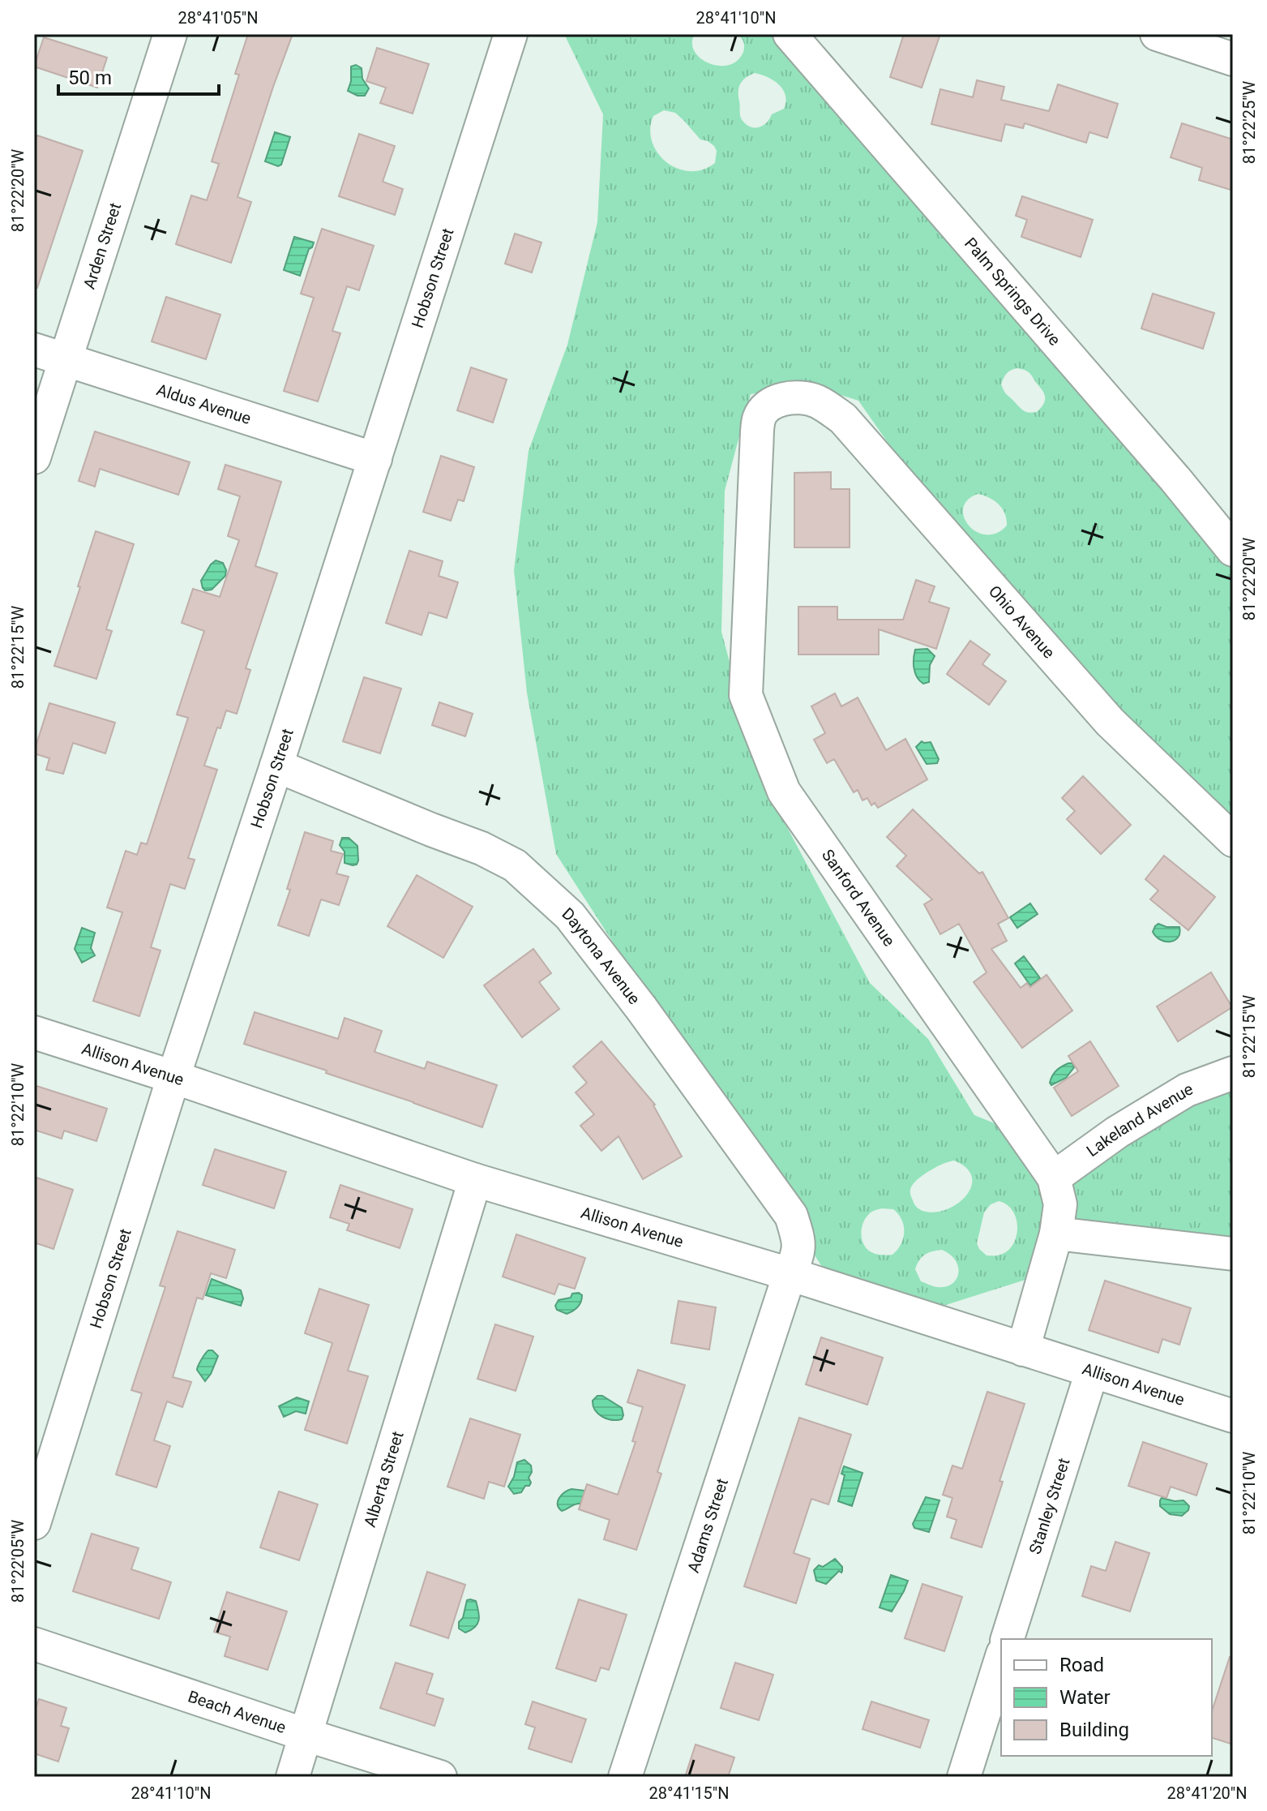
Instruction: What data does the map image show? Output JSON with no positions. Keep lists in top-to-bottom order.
{
  "streets": {
    "street": [
      "Arden Street",
      "Hobson Street",
      "Palm Springs Drive",
      "Aldus Avenue",
      "Ohio Avenue",
      "Sanford Avenue",
      "Daytona Avenue",
      "Allison Avenue",
      "Lakeland Avenue",
      "Alberta Street",
      "Stanley Street",
      "Adams Street",
      "Beach Avenue"
    ]
  },
  "crossings": [
    ["Arden Street", "Aldus Avenue"],
    ["Hobson Street", "Aldus Avenue"],
    ["Hobson Street", "Daytona Avenue"],
    ["Hobson Street", "Allison Avenue"],
    ["Ohio Avenue", "Sanford Avenue"],
    ["Sanford Avenue", "Lakeland Avenue"],
    ["Daytona Avenue", "Allison Avenue"],
    ["Daytona Avenue", "Adams Street"],
    ["Allison Avenue", "Alberta Street"],
    ["Allison Avenue", "Stanley Street"],
    ["Allison Avenue", "Adams Street"],
    ["Alberta Street", "Beach Avenue"]
  ],
  "legend": ["Road", "Water", "Building"],
  "scale_bar": "50 m",
  "coordinates": [
    "28°41'05\"N",
    "28°41'10\"N",
    "81°22'25\"W",
    "81°22'20\"W",
    "81°22'15\"W",
    "81°22'10\"W",
    "81°22'05\"W",
    "28°41'15\"N",
    "28°41'20\"N"
  ]
}
